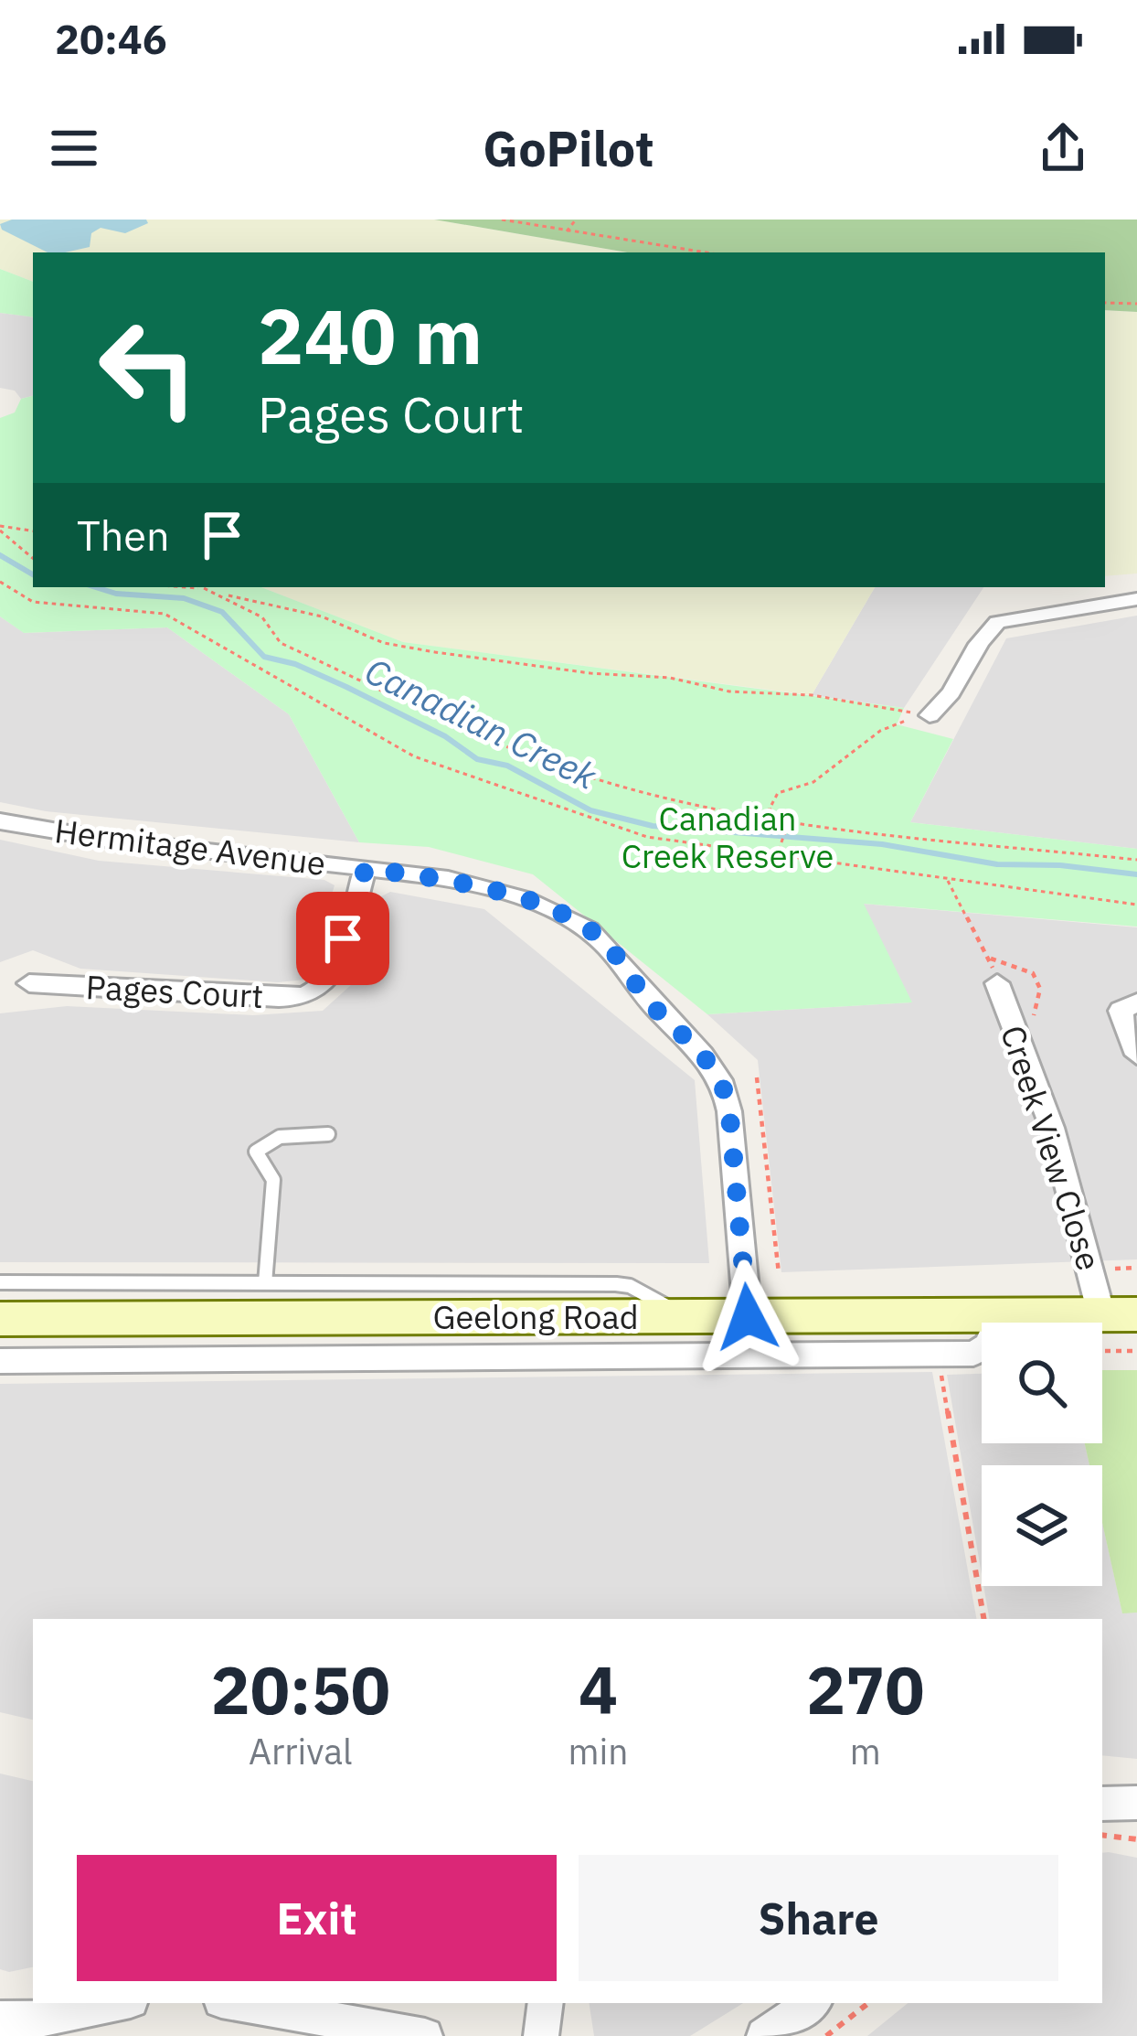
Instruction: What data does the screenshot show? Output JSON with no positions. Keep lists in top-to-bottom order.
{
  "streets": {
    "main road": ["Geelong Road"],
    "street": ["Hermitage Avenue", "Pages Court", "Creek View Close"]
  },
  "crossings": [
    ["Hermitage Avenue", "Pages Court"],
    ["Hermitage Avenue", "Geelong Road"],
    ["Creek View Close", "Geelong Road"]
  ],
  "water": ["Canadian Creek"],
  "parks": ["Canadian Creek Reserve"],
  "page": {
    "status": "20:46",
    "header": "GoPilot",
    "turn": ["240 m", "Pages Court"],
    "then": "Then",
    "eta": [
      "20:50",
      "Arrival",
      "4",
      "min",
      "270",
      "m"
    ],
    "buttons": ["Exit", "Share"]
  }
}
